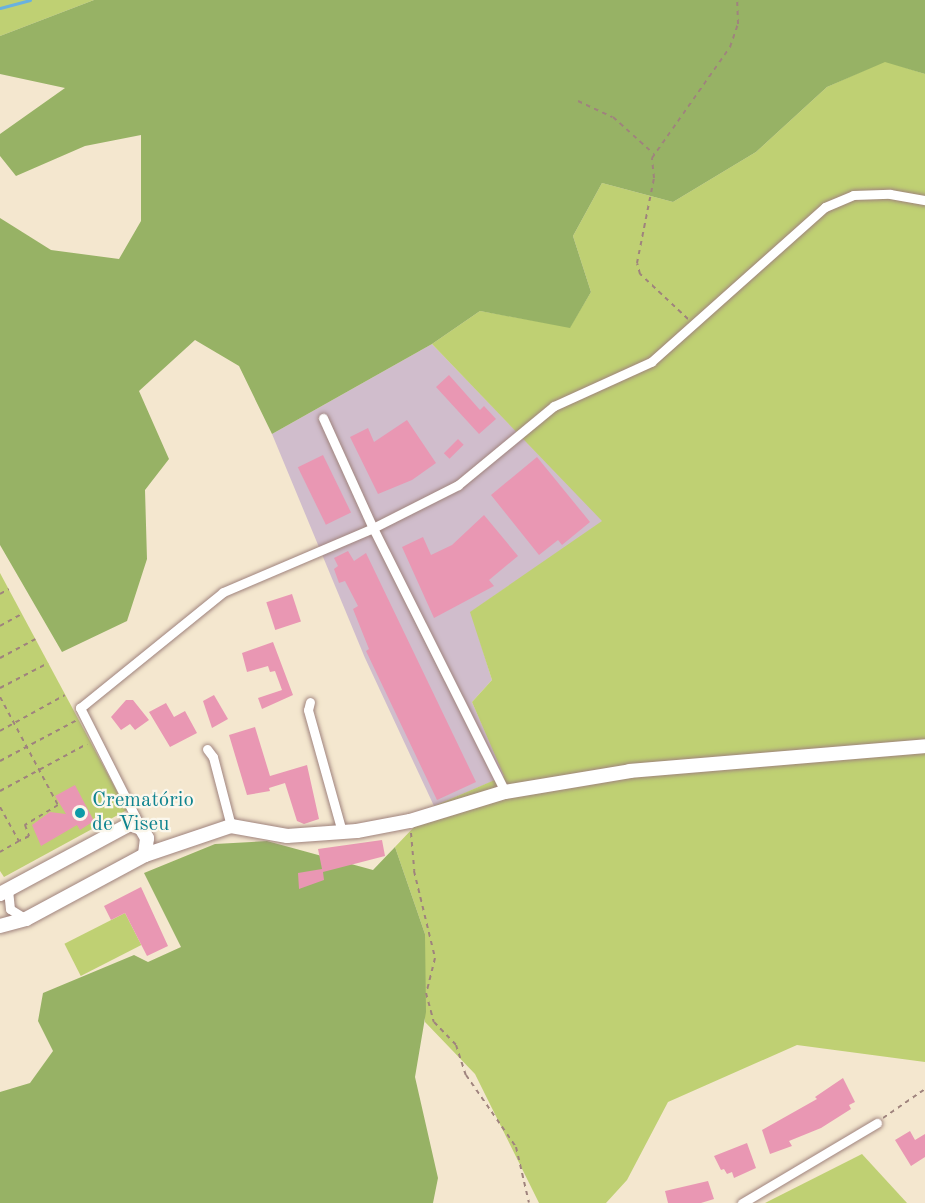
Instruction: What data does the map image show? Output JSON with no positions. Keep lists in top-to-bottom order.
{
  "places": ["Crematório de Viseu"]
}
